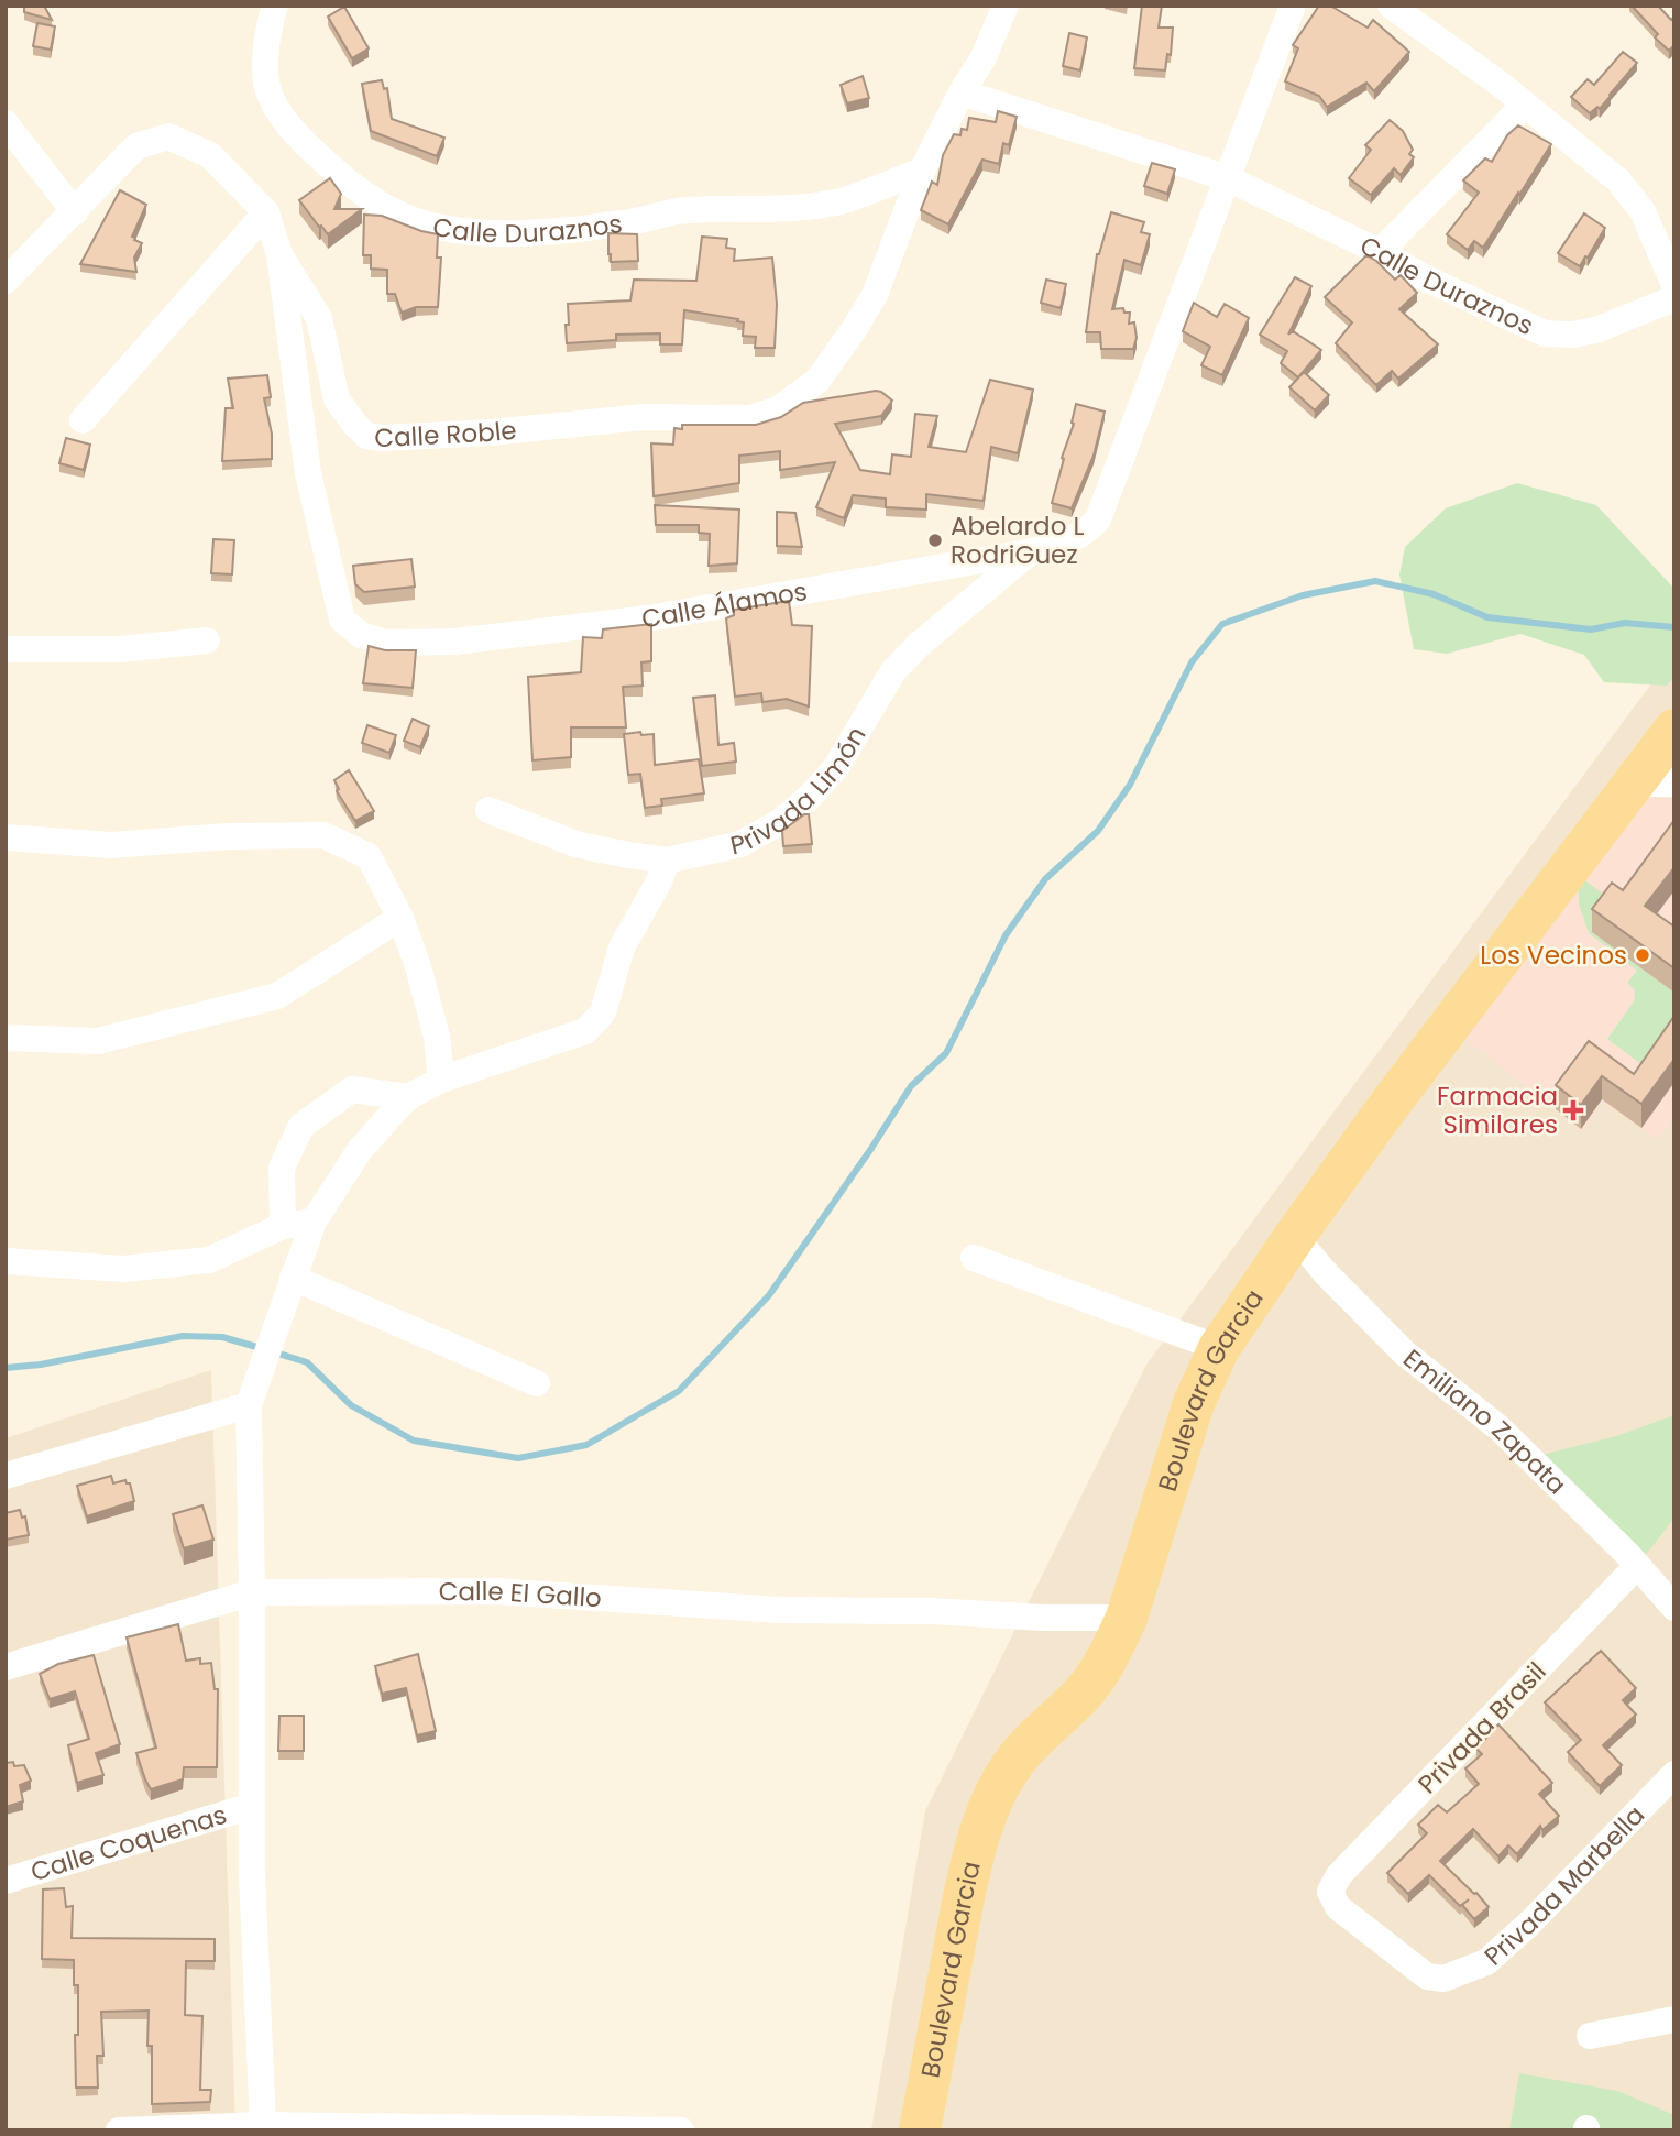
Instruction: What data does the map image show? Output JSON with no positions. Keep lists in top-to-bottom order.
{
  "streets": {
    "main road": ["Boulevard Garcia"],
    "street": [
      "Calle Duraznos",
      "Calle Roble",
      "Calle Álamos",
      "Privada Limón",
      "Emiliano Zapata",
      "Calle El Gallo",
      "Privada Brasil",
      "Calle Coquenas",
      "Privada Marbella"
    ]
  },
  "crossings": [
    ["Calle Duraznos", "Calle Roble"],
    ["Calle Duraznos", "Calle Álamos"],
    ["Calle Roble", "Calle Álamos"],
    ["Calle Álamos", "Privada Limón"],
    ["Boulevard Garcia", "Emiliano Zapata"],
    ["Boulevard Garcia", "Calle El Gallo"],
    ["Emiliano Zapata", "Privada Brasil"],
    ["Privada Brasil", "Privada Marbella"]
  ],
  "places": {
    "other": ["Abelardo L RodriGuez", "Los Vecinos"],
    "health": ["Farmacia Similares"]
  }
}
